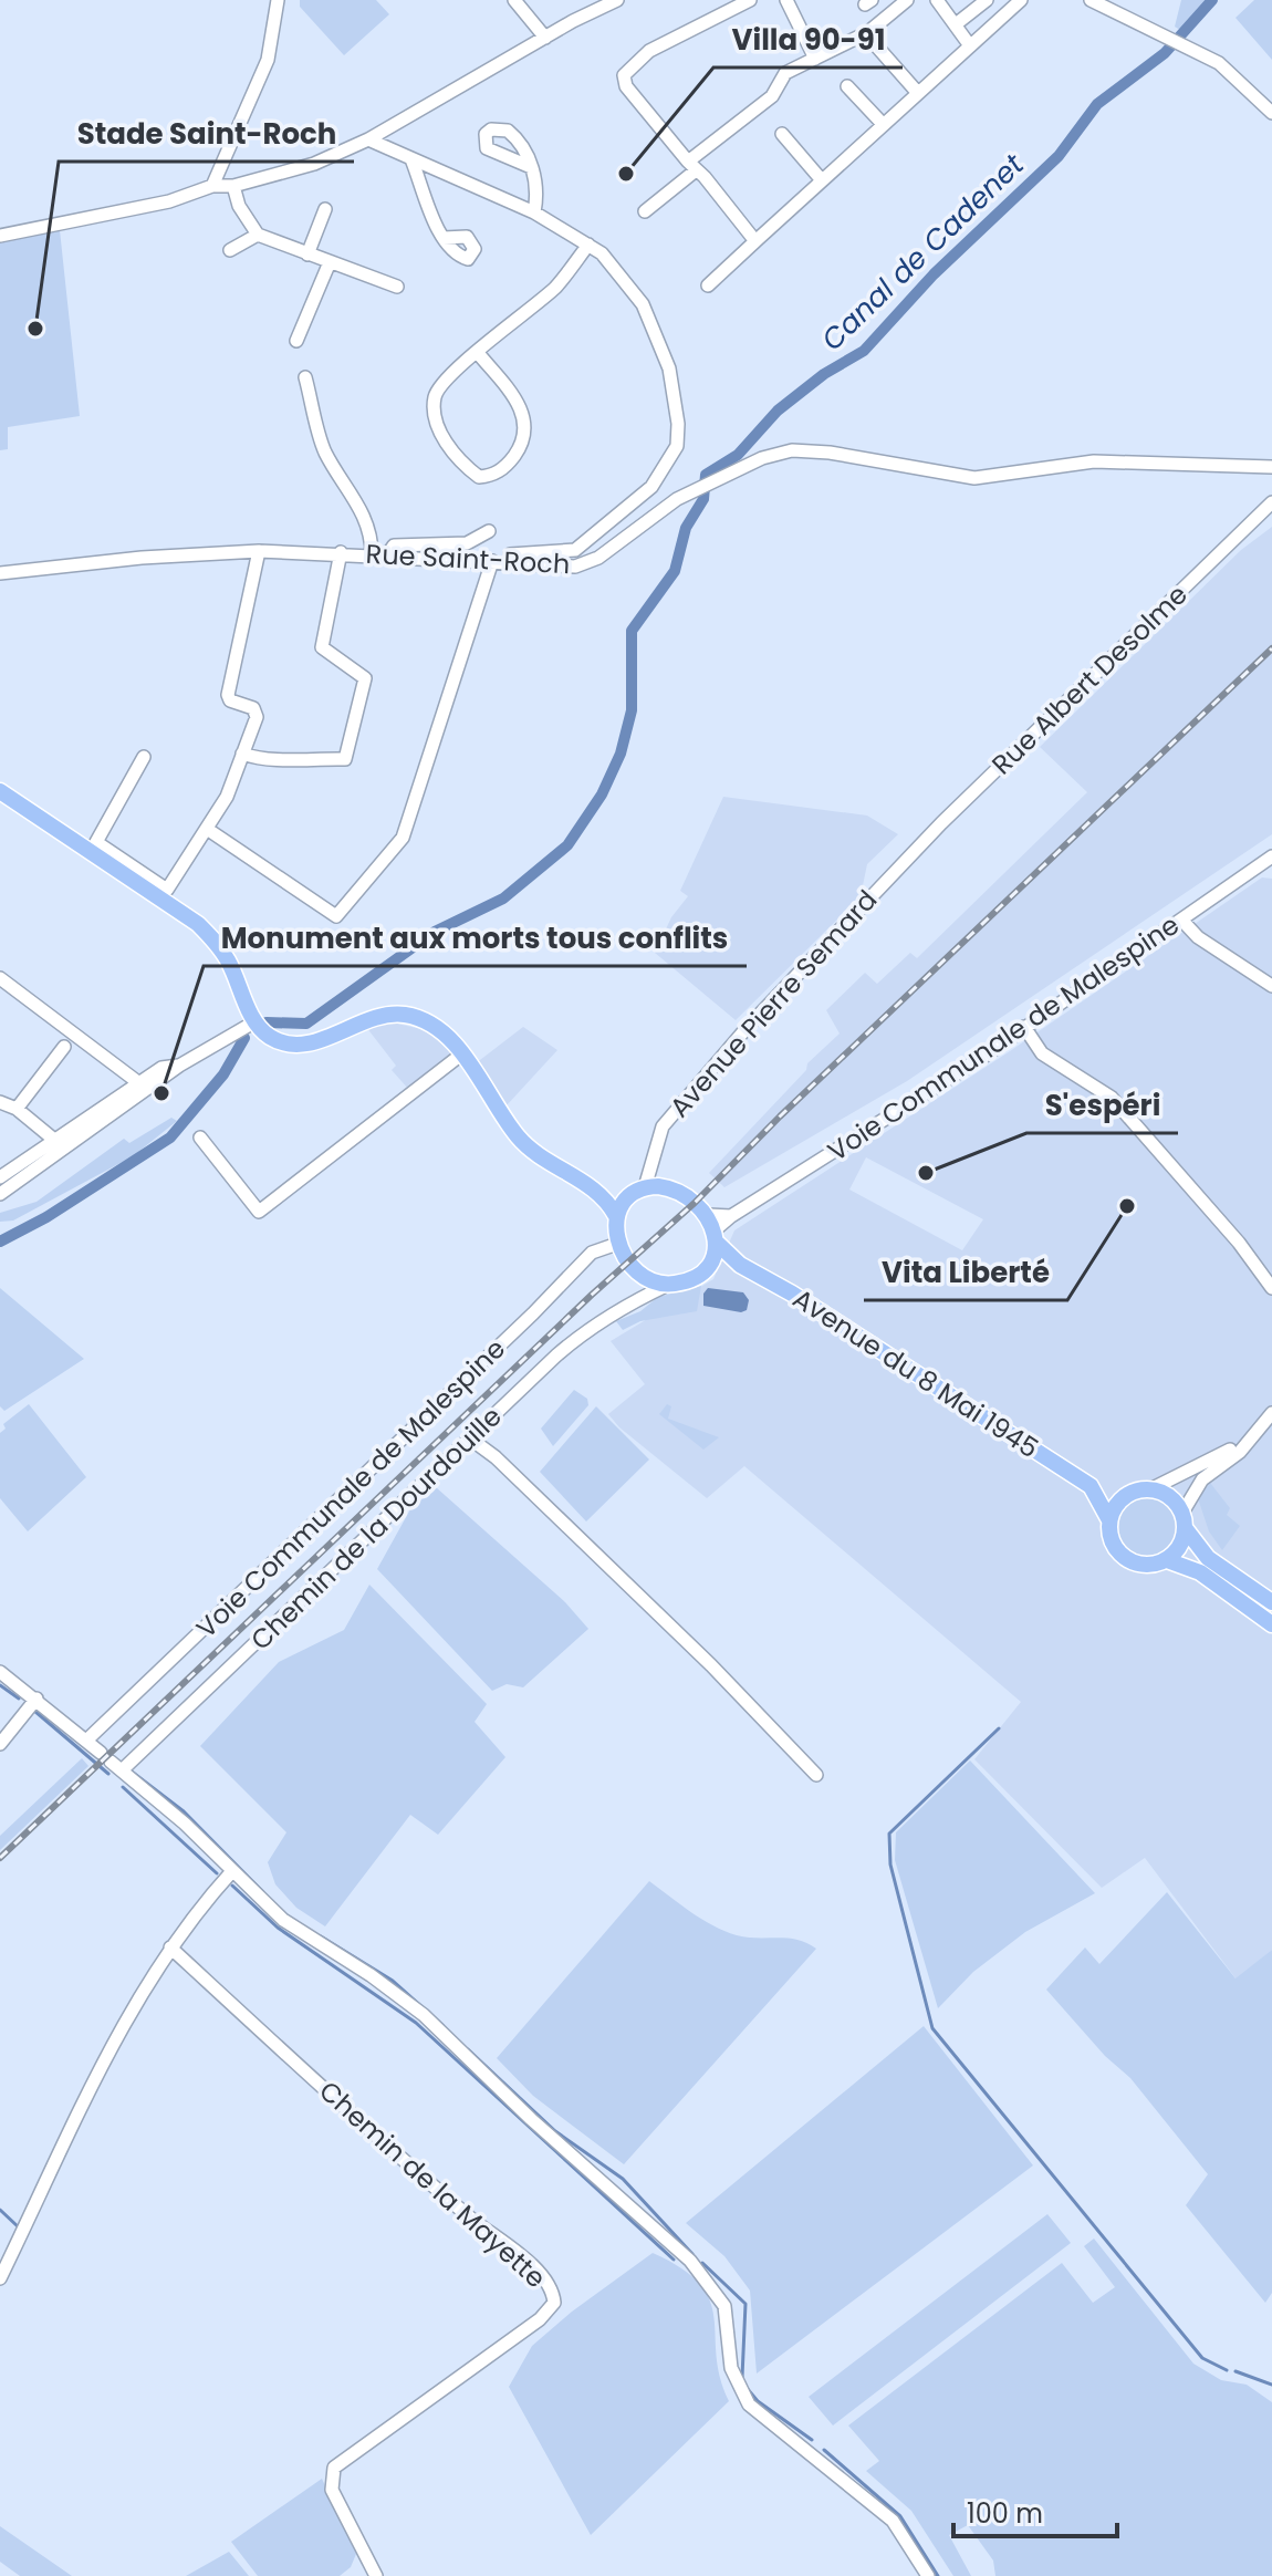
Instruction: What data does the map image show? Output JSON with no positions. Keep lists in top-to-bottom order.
{
  "streets": {
    "main road": ["Avenue du 8 Mai 1945"],
    "street": [
      "Rue Saint-Roch",
      "Rue Albert Desolme",
      "Avenue Pierre Semard",
      "Voie Communale de Malespine",
      "Chemin de la Dourdouille",
      "Chemin de la Mayette"
    ]
  },
  "crossings": [
    ["Rue Albert Desolme", "Avenue Pierre Semard"],
    ["Avenue Pierre Semard", "Voie Communale de Malespine"],
    ["Avenue Pierre Semard", "Avenue du 8 Mai 1945"],
    ["Avenue Pierre Semard", "Chemin de la Dourdouille"],
    ["Voie Communale de Malespine", "Avenue du 8 Mai 1945"],
    ["Voie Communale de Malespine", "Chemin de la Dourdouille"],
    ["Avenue du 8 Mai 1945", "Chemin de la Dourdouille"]
  ],
  "water": ["Canal de Cadenet"],
  "places": [
    "Villa 90-91",
    "Stade Saint-Roch",
    "Monument aux morts tous conflits",
    "S'espéri",
    "Vita Liberté"
  ],
  "scale_bar": "100 m"
}
